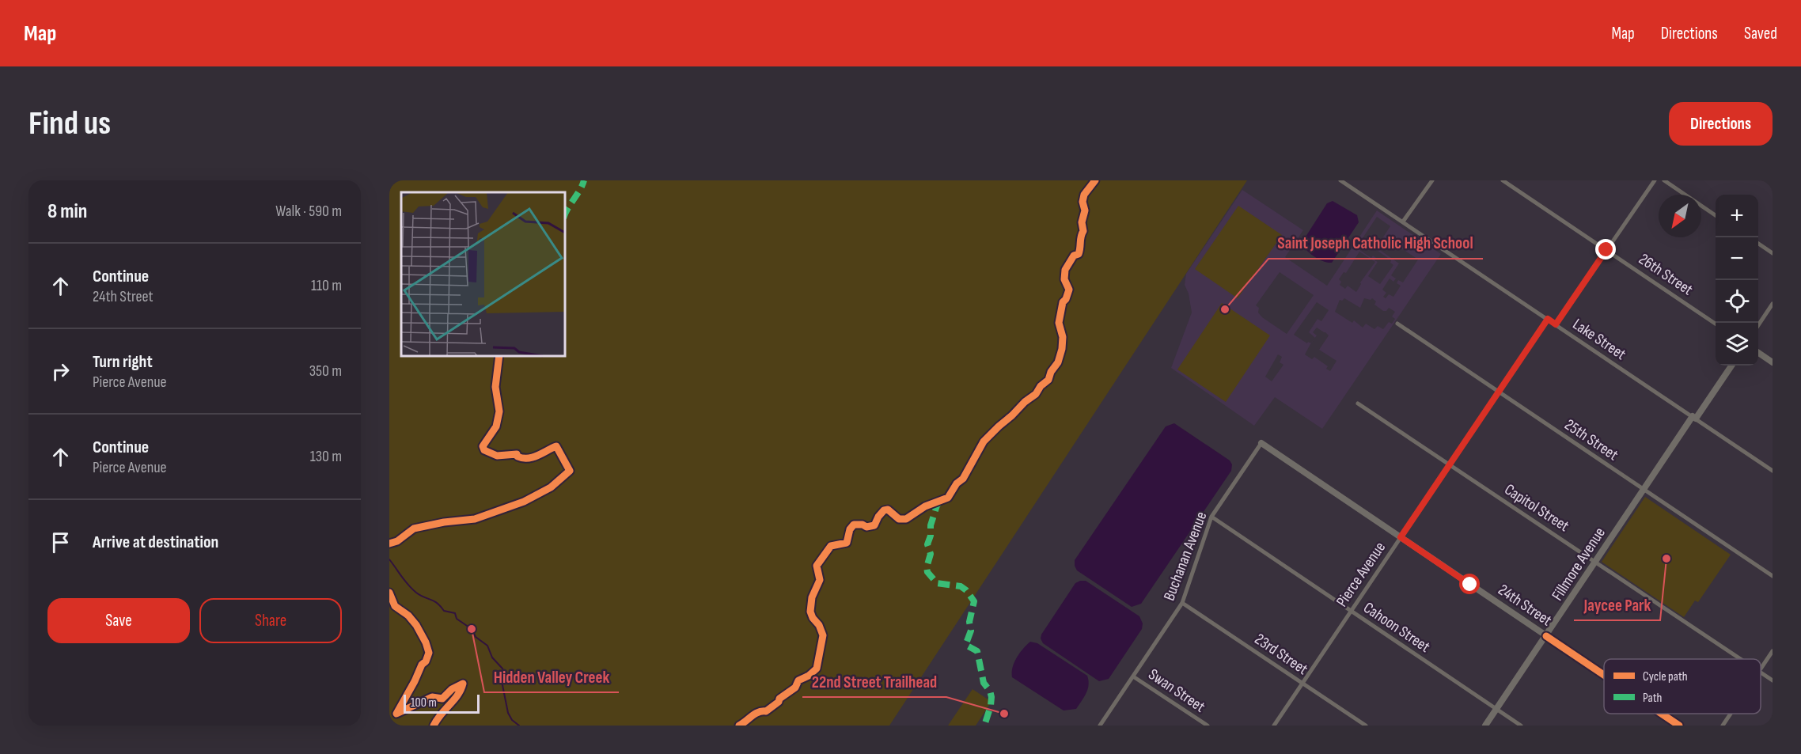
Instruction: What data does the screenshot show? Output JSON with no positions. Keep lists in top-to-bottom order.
{
  "streets": {
    "street": [
      "26th Street",
      "Lake Street",
      "25th Street",
      "Capitol Street",
      "Buchanan Avenue",
      "Fillmore Avenue",
      "Pierce Avenue",
      "24th Street",
      "Cahoon Street",
      "23rd Street",
      "Swan Street"
    ]
  },
  "crossings": [
    ["Lake Street", "Fillmore Avenue"],
    ["Lake Street", "Pierce Avenue"],
    ["25th Street", "Fillmore Avenue"],
    ["25th Street", "Pierce Avenue"],
    ["Capitol Street", "Fillmore Avenue"],
    ["Capitol Street", "Pierce Avenue"],
    ["Buchanan Avenue", "24th Street"],
    ["Buchanan Avenue", "Cahoon Street"],
    ["Buchanan Avenue", "23rd Street"],
    ["Buchanan Avenue", "Swan Street"],
    ["Fillmore Avenue", "24th Street"],
    ["Fillmore Avenue", "Cahoon Street"],
    ["Pierce Avenue", "24th Street"],
    ["Pierce Avenue", "Cahoon Street"],
    ["Pierce Avenue", "23rd Street"]
  ],
  "places": [
    "Saint Joseph Catholic High School",
    "Jaycee Park",
    "Hidden Valley Creek",
    "22nd Street Trailhead"
  ],
  "legend": ["Cycle path", "Path"],
  "scale_bar": "100 m",
  "north": "bottom left",
  "page": {
    "header": "Map",
    "nav": ["Map", "Directions", "Saved"],
    "buttons": [
      "Directions",
      ["Save", "Share"]
    ],
    "title": "Find us",
    "heading": ["8 min", "Walk · 590 m"],
    "map_buttons": ["+", "−"],
    "list": [
      ["Continue", "24th Street", "110 m"],
      ["Turn right", "Pierce Avenue", "350 m"],
      ["Continue", "Pierce Avenue", "130 m"],
      "Arrive at destination"
    ],
    "scale": "100 m"
  }
}
